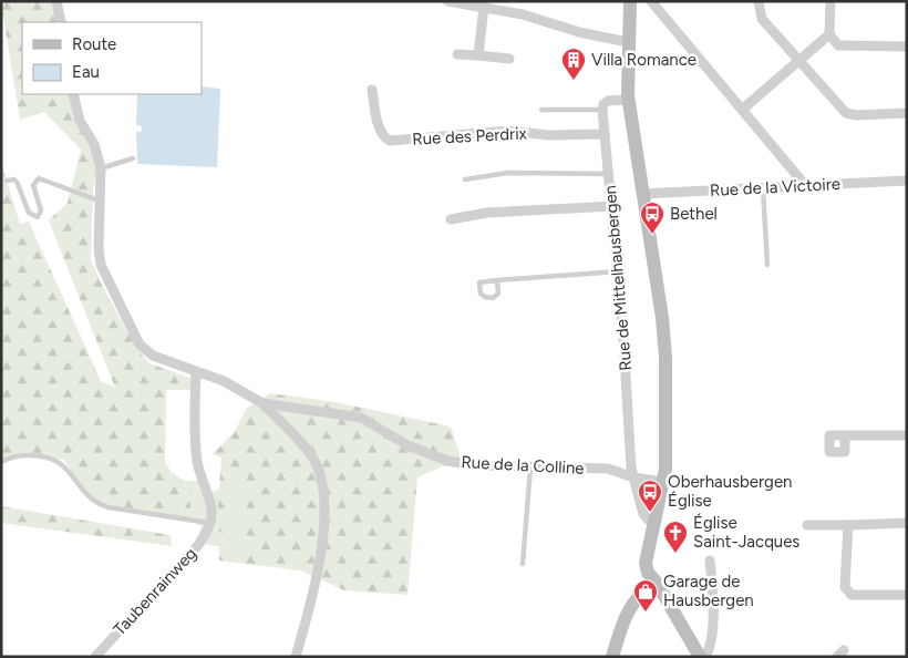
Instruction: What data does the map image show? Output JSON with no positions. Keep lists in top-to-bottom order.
{
  "streets": {
    "street": [
      "Rue des Perdrix",
      "Rue de la Victoire",
      "Rue de Mittelhausbergen",
      "Rue de la Colline",
      "Taubenrainweg"
    ]
  },
  "crossings": [
    ["Rue des Perdrix", "Rue de Mittelhausbergen"],
    ["Rue de Mittelhausbergen", "Rue de la Colline"]
  ],
  "places": {
    "building": ["Villa Romance"],
    "bus stop": ["Bethel", "Oberhausbergen Église"],
    "church": ["Église Saint-Jacques"],
    "shop": ["Garage de Hausbergen"]
  },
  "legend": ["Route", "Eau"]
}
